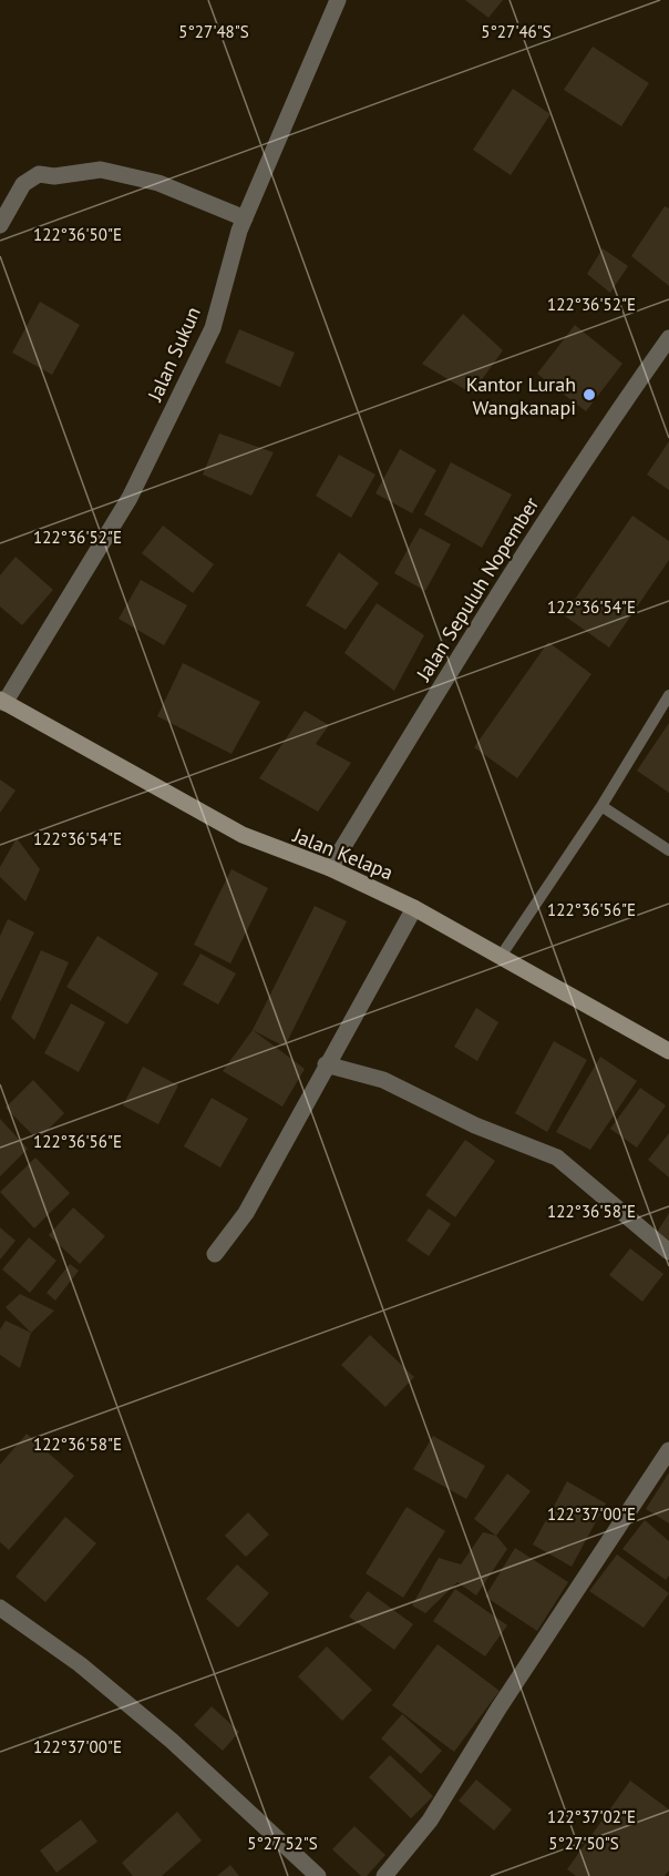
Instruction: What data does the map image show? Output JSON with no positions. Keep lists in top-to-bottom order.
{
  "streets": {
    "street": ["Jalan Sukun", "Jalan Sepuluh Nopember", "Jalan Kelapa"]
  },
  "crossings": [
    ["Jalan Sukun", "Jalan Kelapa"],
    ["Jalan Sepuluh Nopember", "Jalan Kelapa"]
  ],
  "places": ["Kantor Lurah Wangkanapi"],
  "coordinates": [
    "5°27'48\"S",
    "5°27'46\"S",
    "122°36'50\"E",
    "122°36'52\"E",
    "122°36'54\"E",
    "122°36'56\"E",
    "122°36'58\"E",
    "122°37'00\"E",
    "122°37'02\"E",
    "5°27'52\"S",
    "5°27'50\"S"
  ]
}
